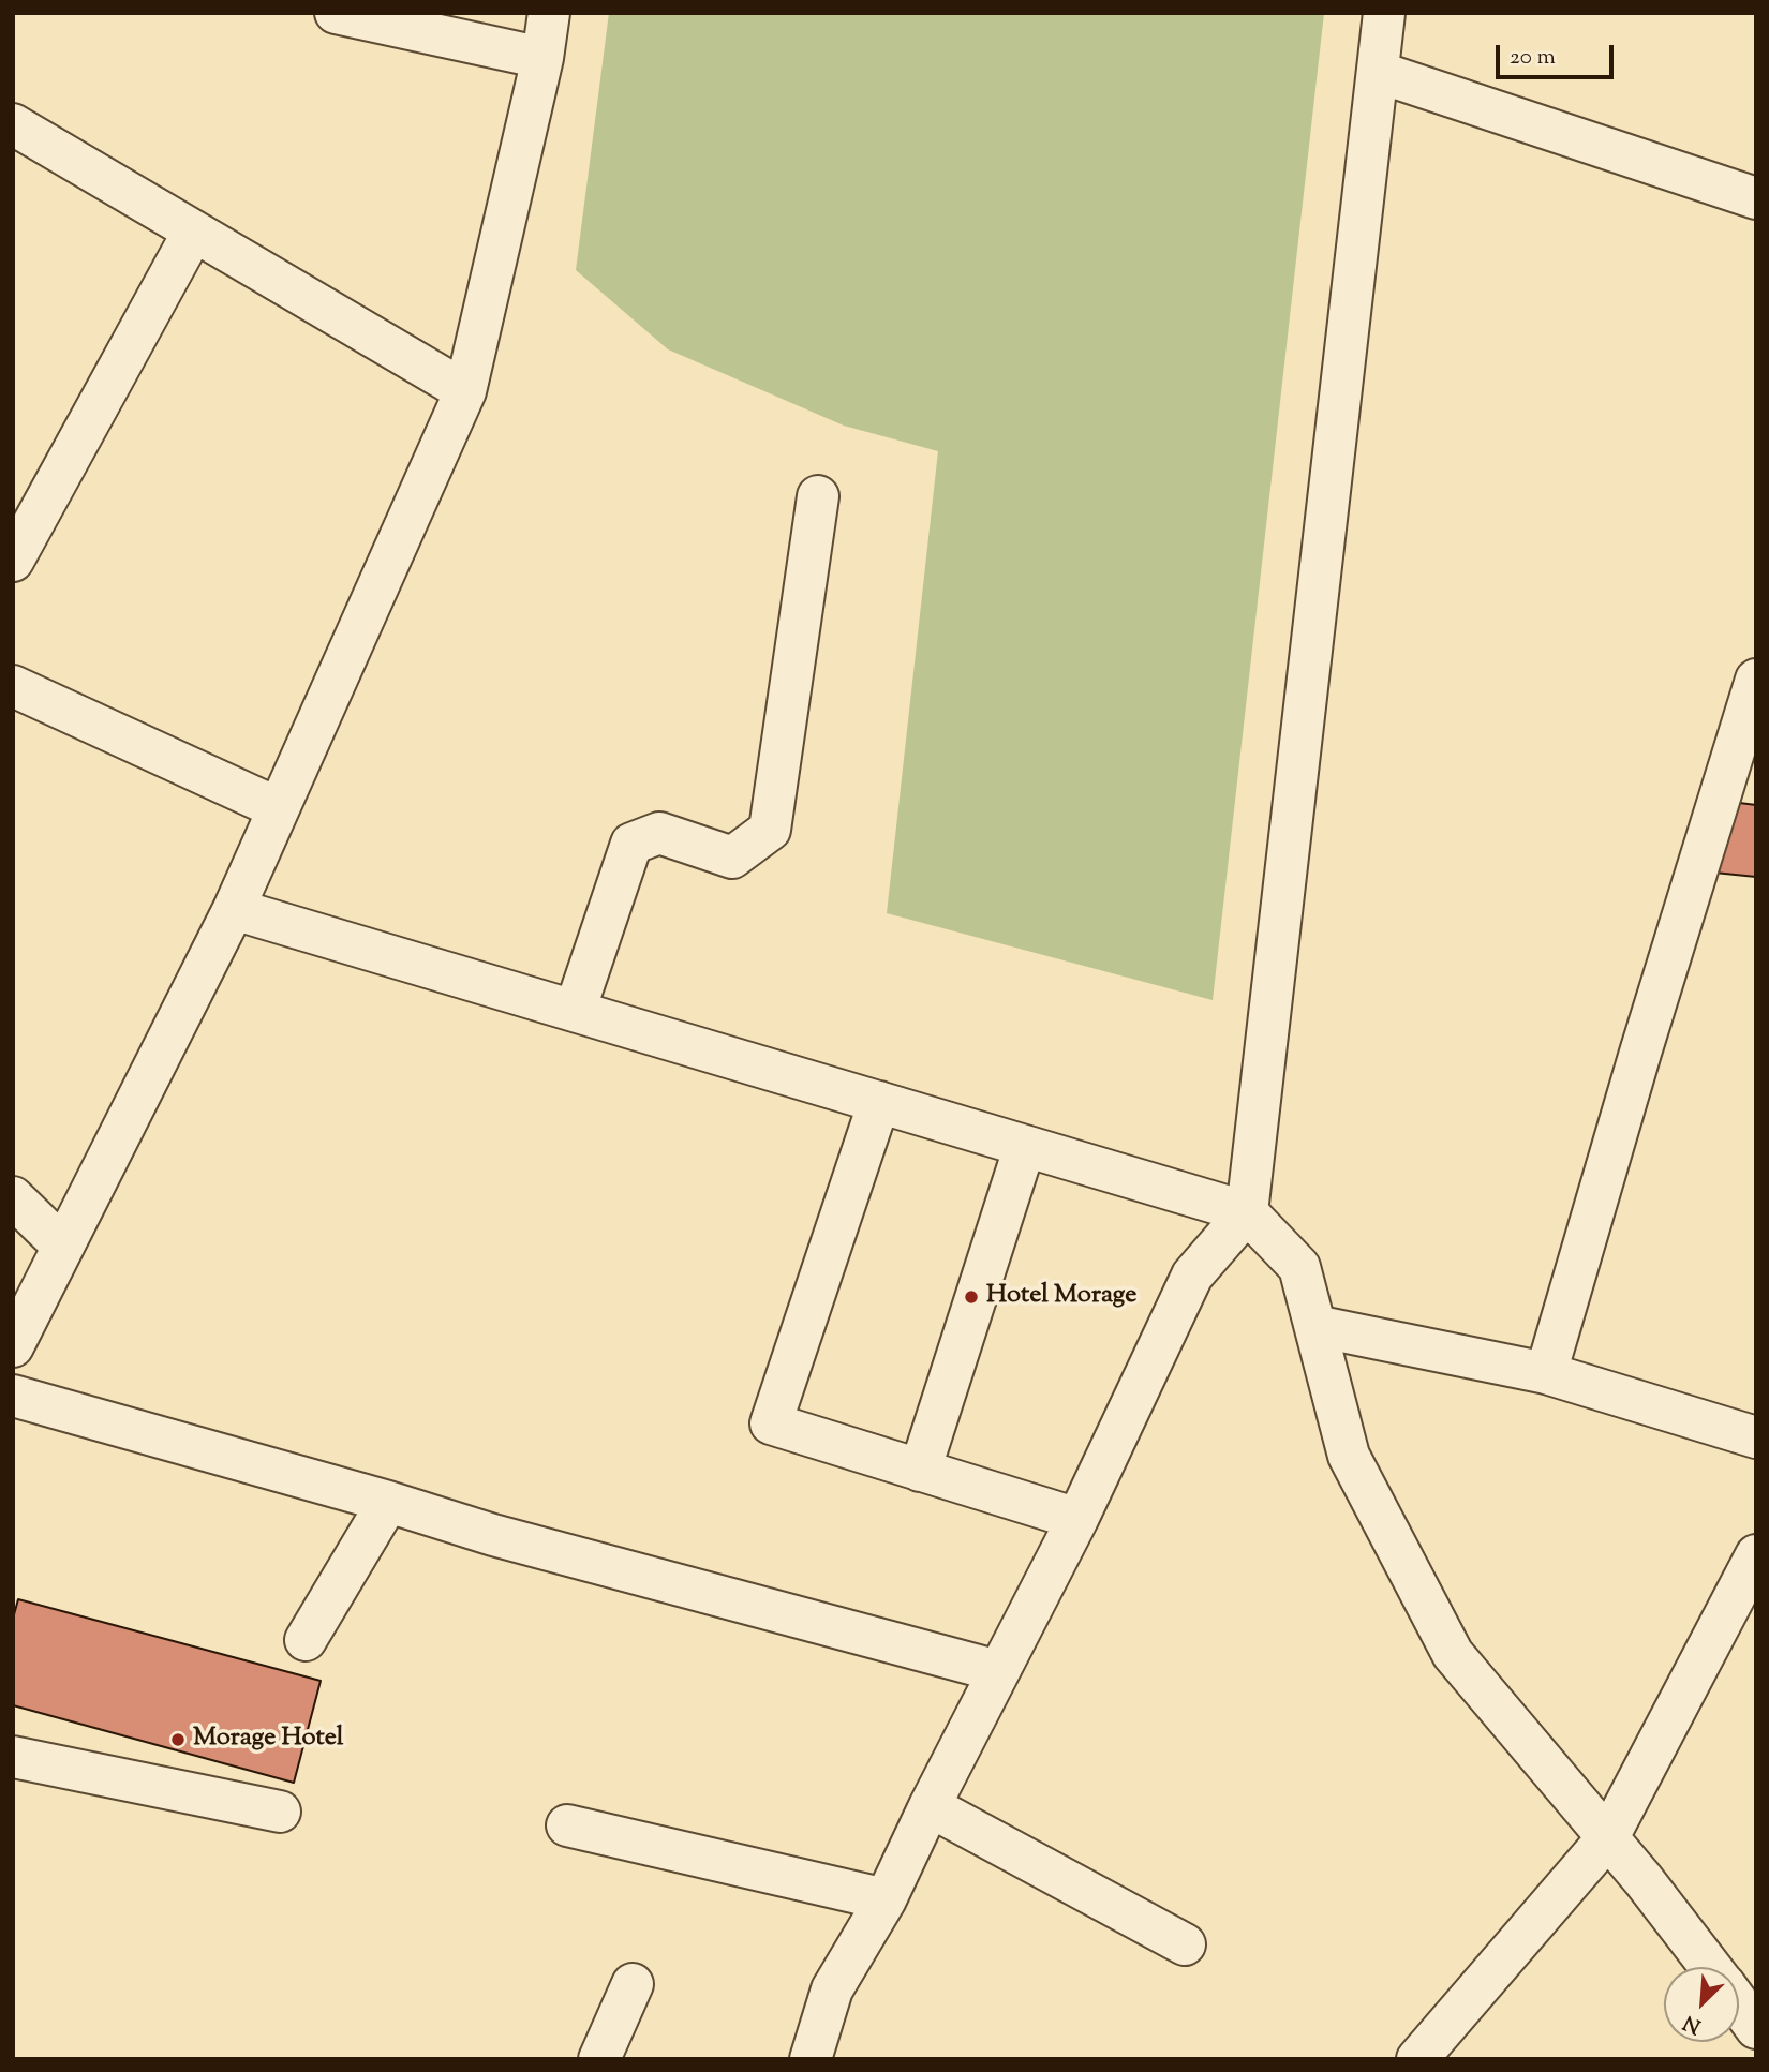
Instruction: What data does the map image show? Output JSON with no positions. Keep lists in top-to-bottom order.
{
  "places": ["Hotel Morage", "Morage Hotel"],
  "scale_bar": "20 m",
  "north": "bottom left"
}
